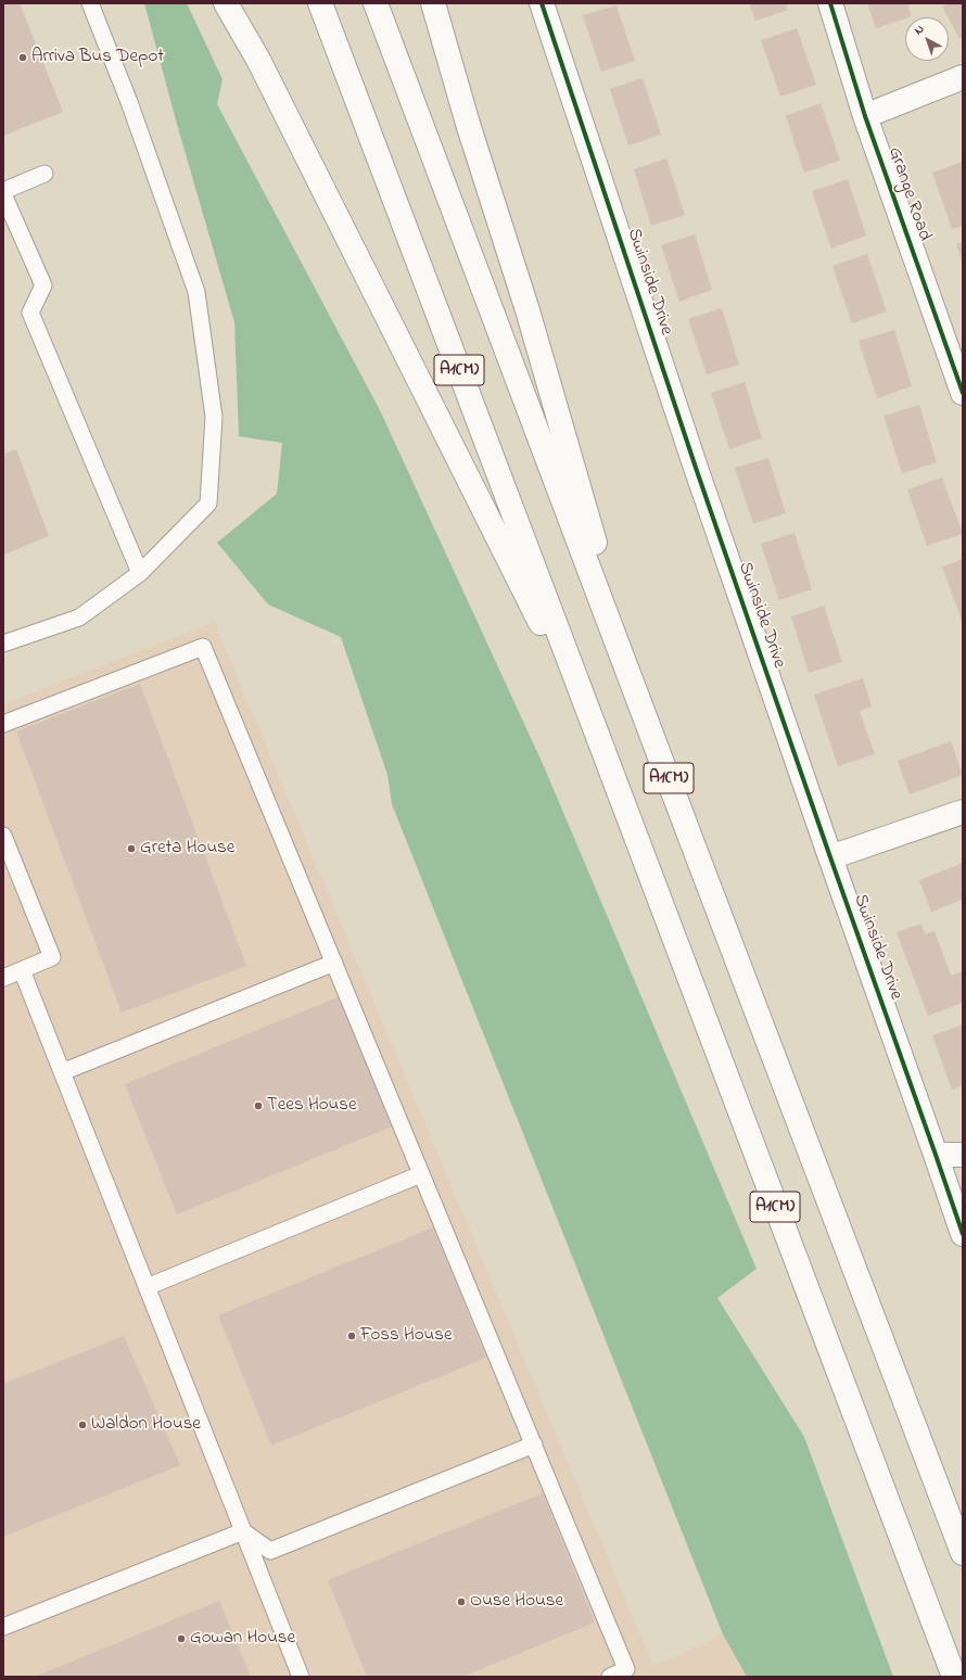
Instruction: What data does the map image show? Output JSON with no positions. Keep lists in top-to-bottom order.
{
  "streets": {
    "main road": ["Grange Road", "Swinside Drive", "A1(M)"]
  },
  "places": [
    "Arriva Bus Depot",
    "Greta House",
    "Tees House",
    "Foss House",
    "Waldon House",
    "Ouse House",
    "Gowan House"
  ],
  "north": "top left"
}
